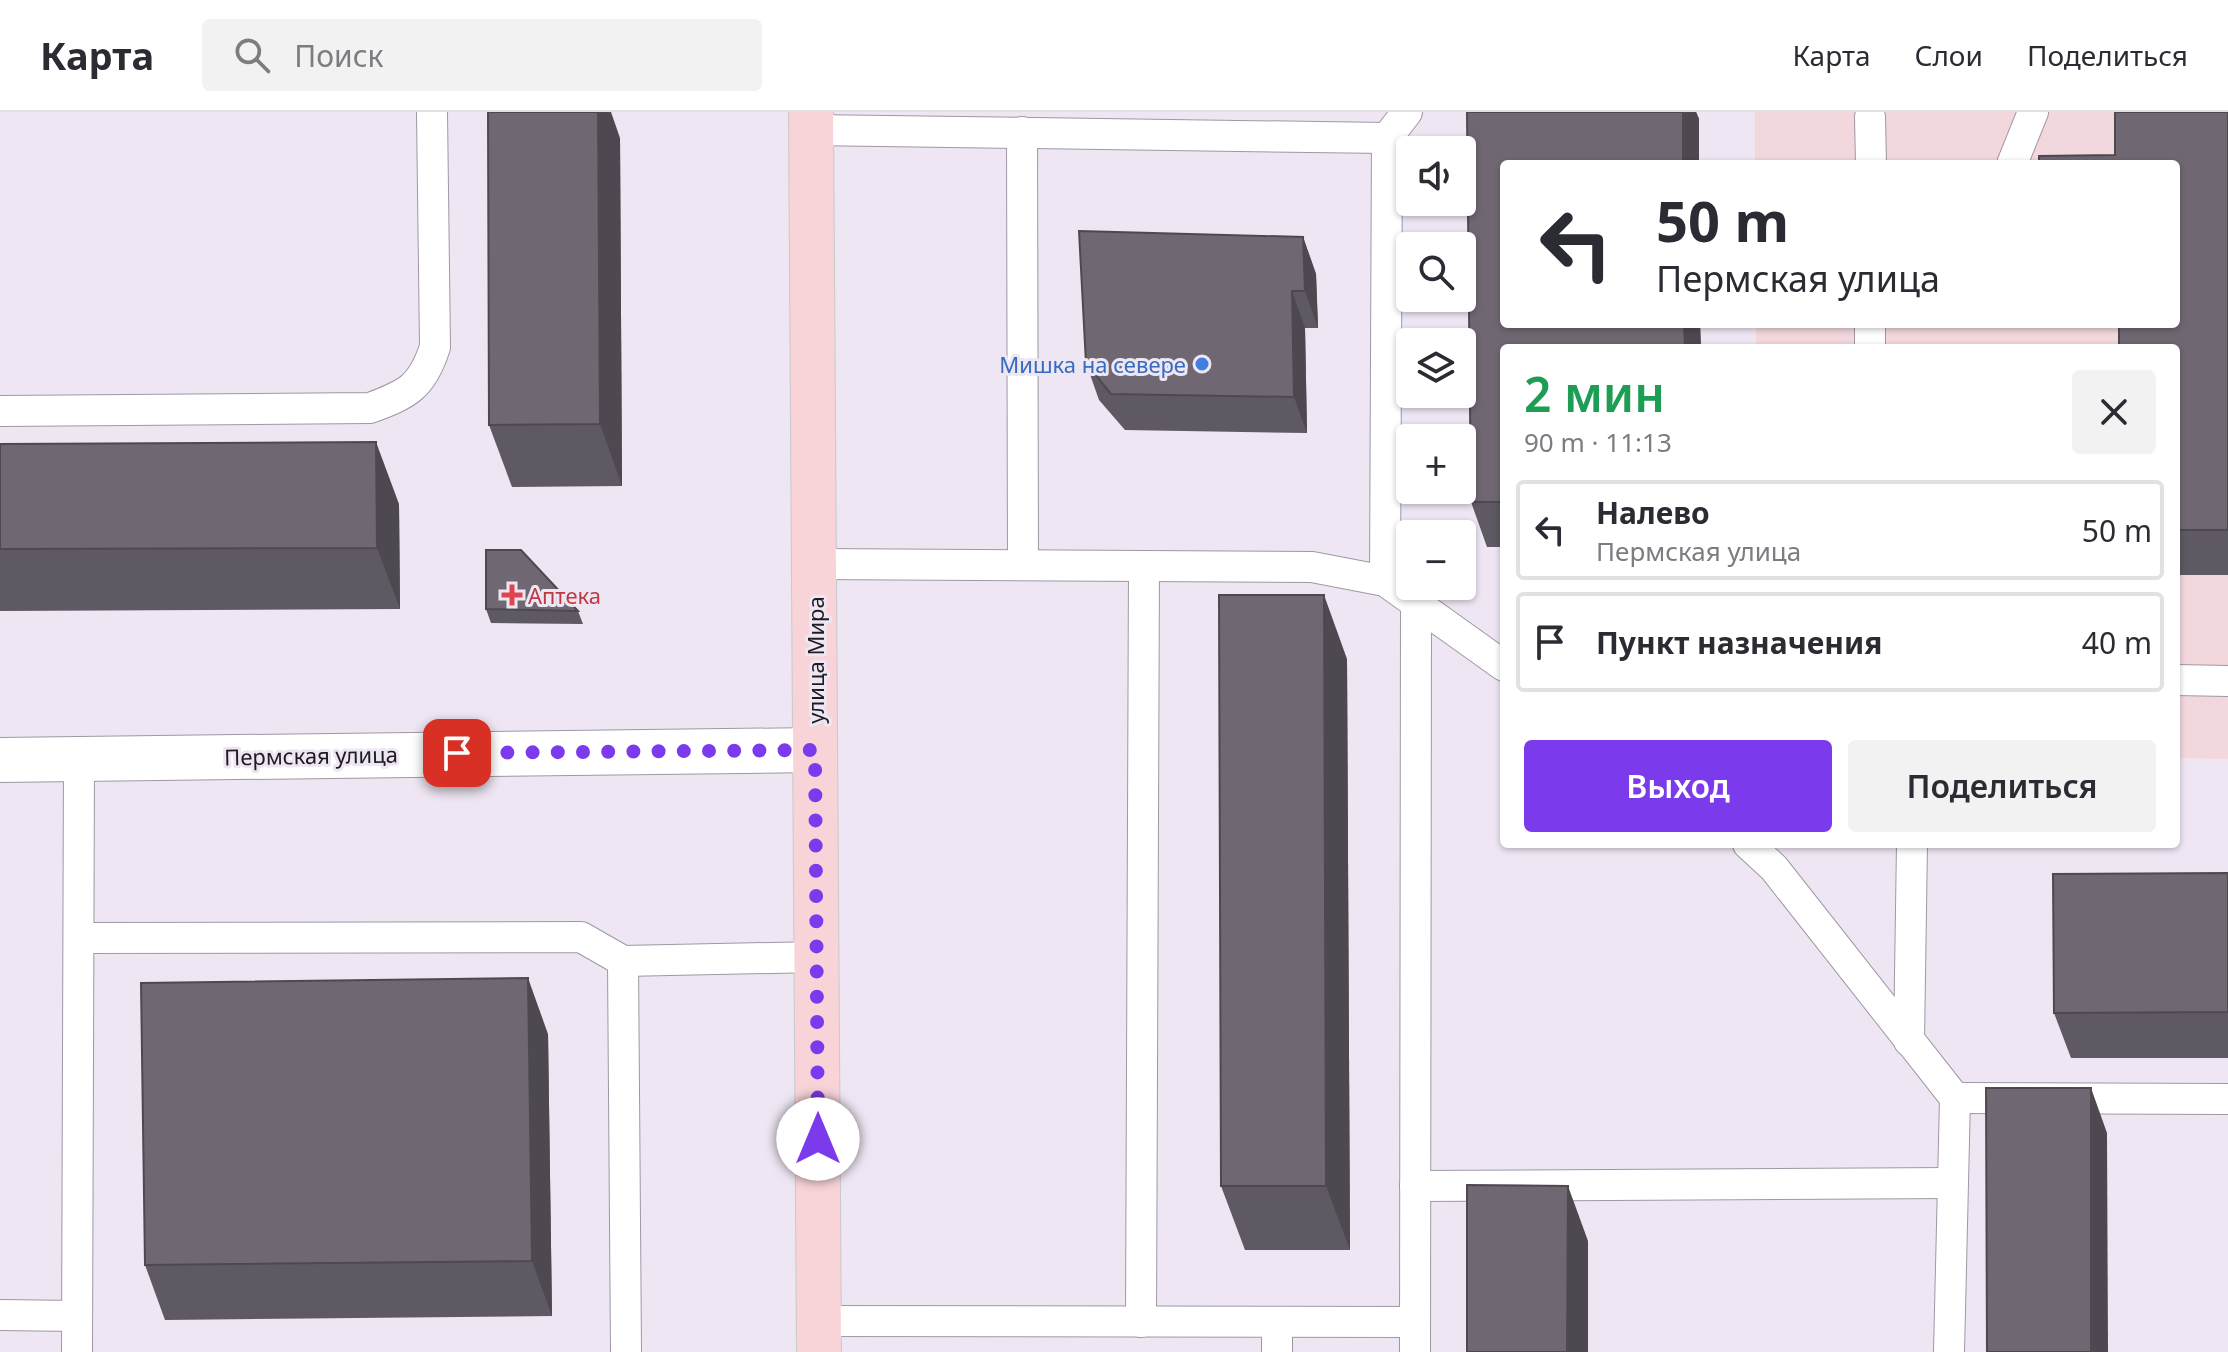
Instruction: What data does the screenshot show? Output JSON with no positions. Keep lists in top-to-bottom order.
{
  "streets": {
    "main road": ["улица Мира"],
    "street": ["Пермская улица"]
  },
  "crossings": [
    ["улица Мира", "Пермская улица"]
  ],
  "places": {
    "other": ["Мишка на севере"],
    "health": ["Аптека"]
  },
  "page": {
    "header": "Карта",
    "search": "Поиск",
    "nav": ["Карта", "Слои", "Поделиться"],
    "map_buttons": ["+", "−"],
    "turn": ["50 m", "Пермская улица"],
    "heading": ["2 мин", "90 m · 11:13"],
    "list": [
      {
        "name": "Налево",
        "note": "Пермская улица",
        "value": "50 m"
      },
      {
        "name": "Пункт назначения",
        "value": "40 m"
      }
    ],
    "buttons": ["Выход", "Поделиться"]
  }
}
